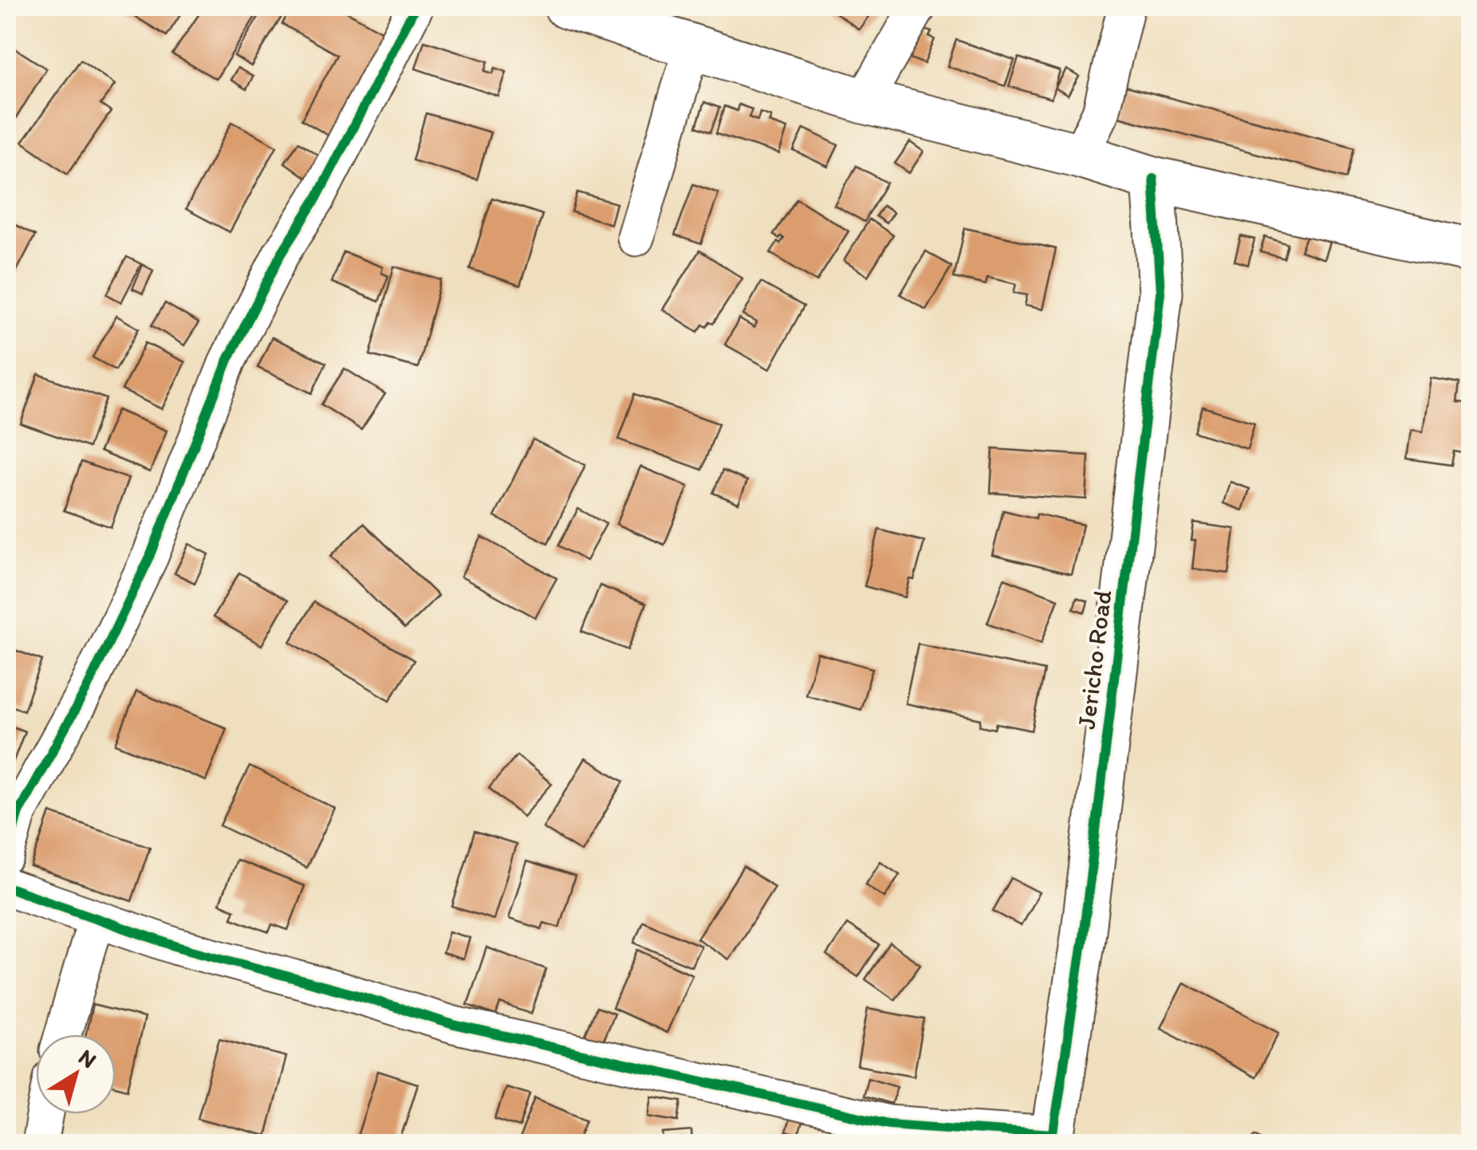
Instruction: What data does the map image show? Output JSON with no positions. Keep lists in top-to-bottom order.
{
  "streets": {
    "street": ["Jericho Road"]
  },
  "north": "top right"
}
